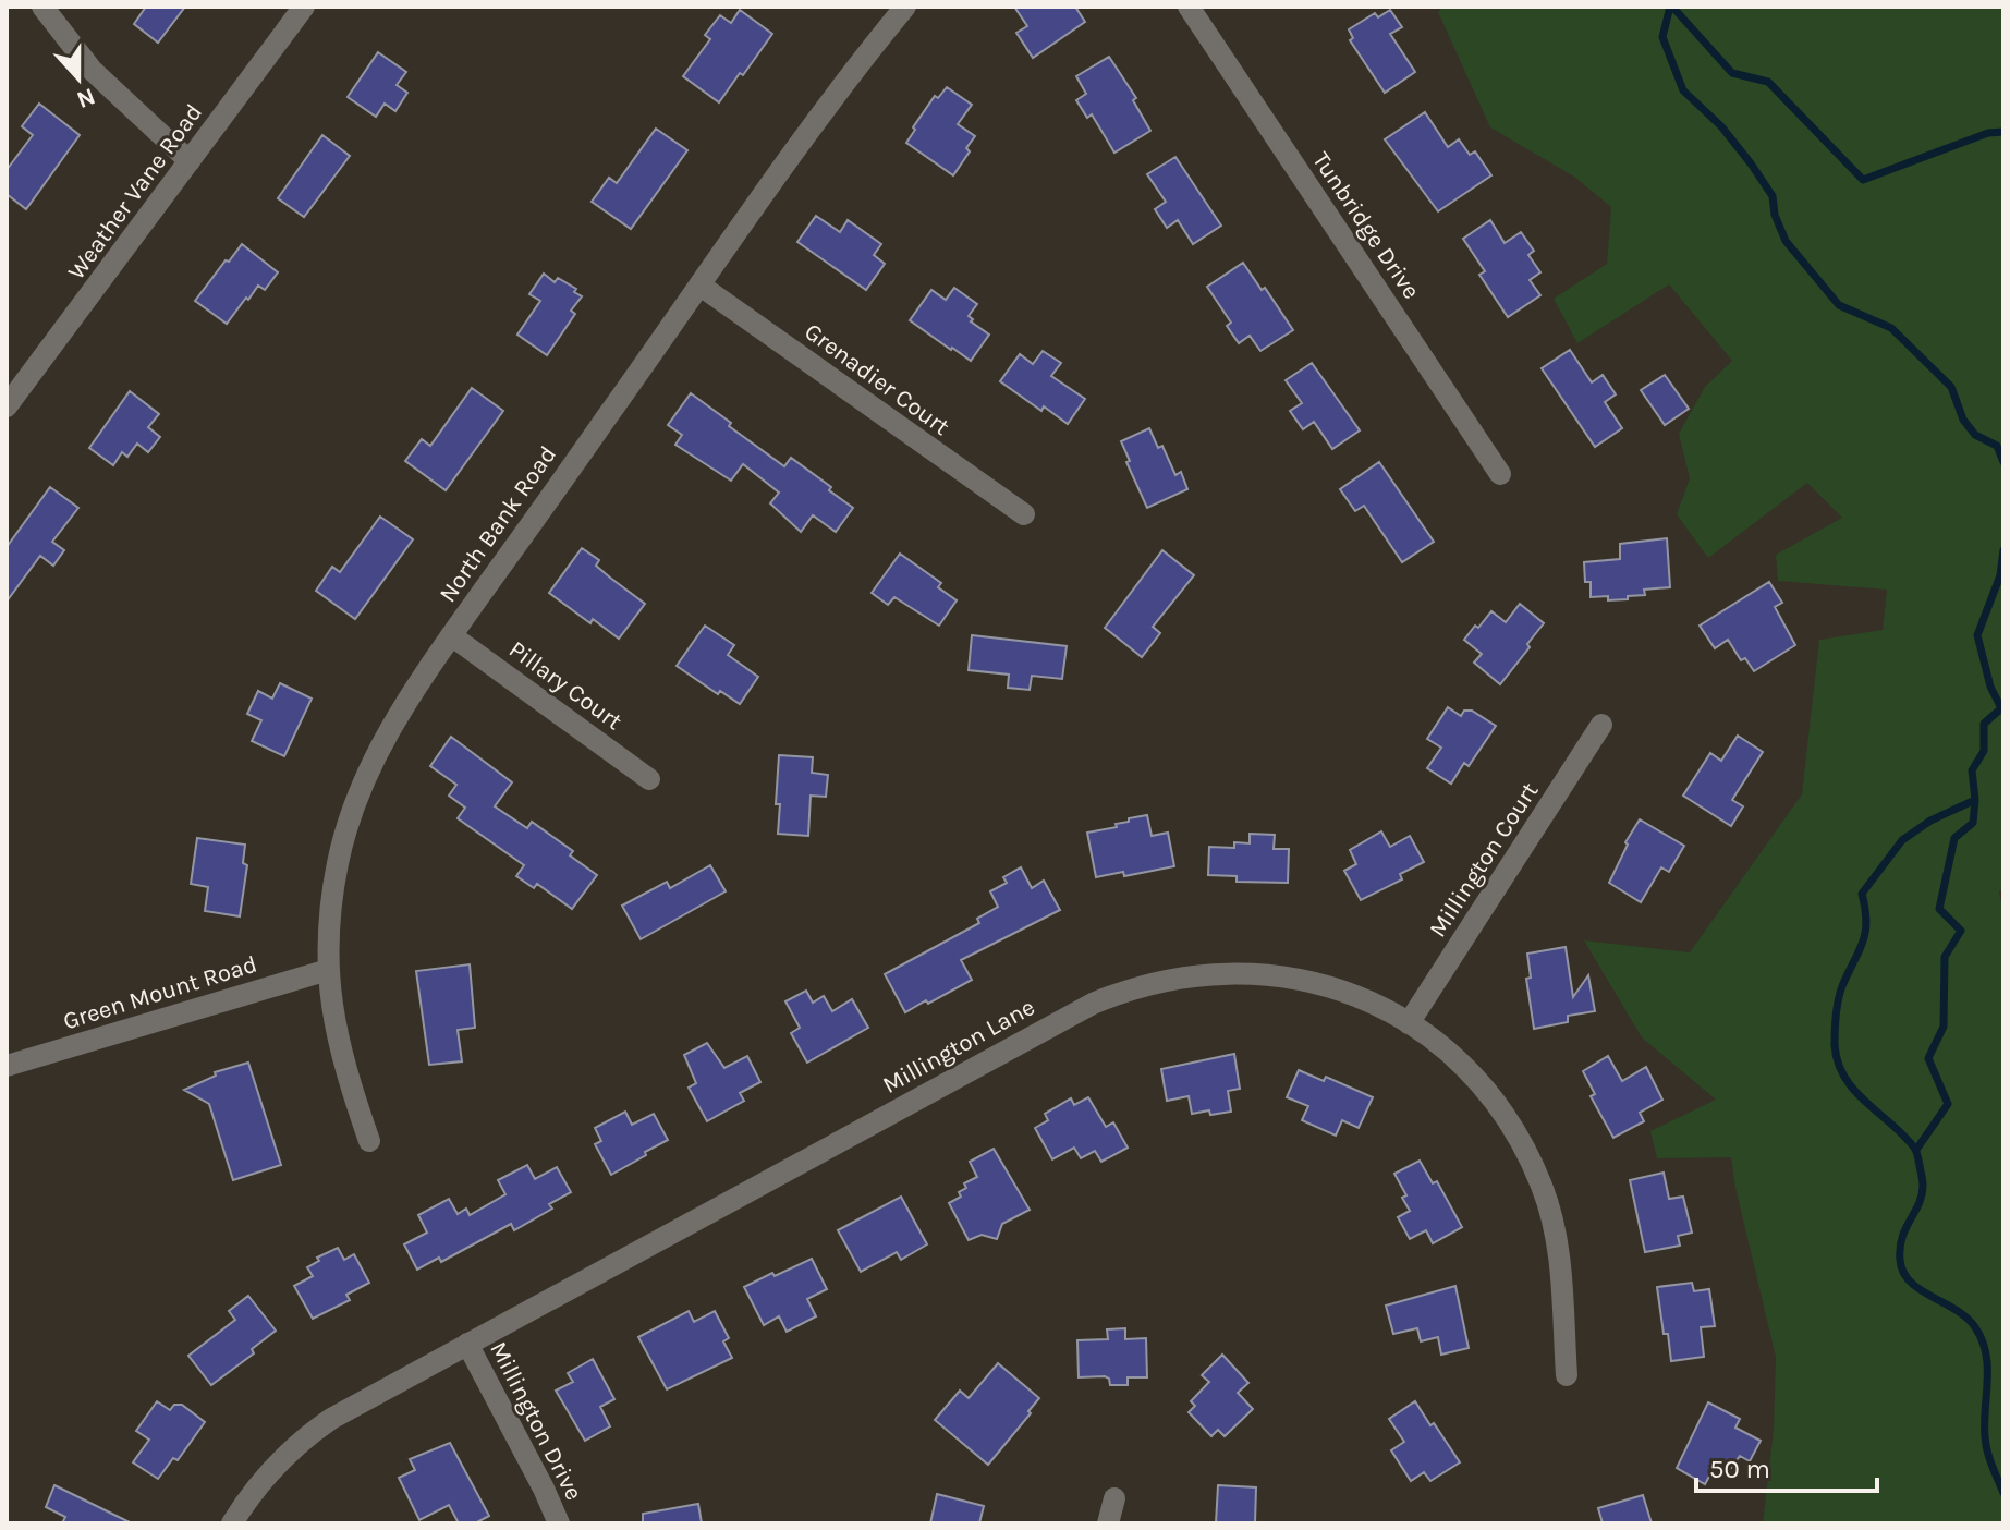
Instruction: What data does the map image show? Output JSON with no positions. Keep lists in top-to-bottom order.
{
  "streets": {
    "street": [
      "Weather Vane Road",
      "Tunbridge Drive",
      "Grenadier Court",
      "North Bank Road",
      "Pillary Court",
      "Millington Court",
      "Green Mount Road",
      "Millington Lane",
      "Millington Drive"
    ]
  },
  "crossings": [
    ["Grenadier Court", "North Bank Road"],
    ["North Bank Road", "Pillary Court"],
    ["North Bank Road", "Green Mount Road"],
    ["Millington Court", "Millington Lane"],
    ["Millington Lane", "Millington Drive"]
  ],
  "scale_bar": "50 m",
  "north": "bottom"
}
